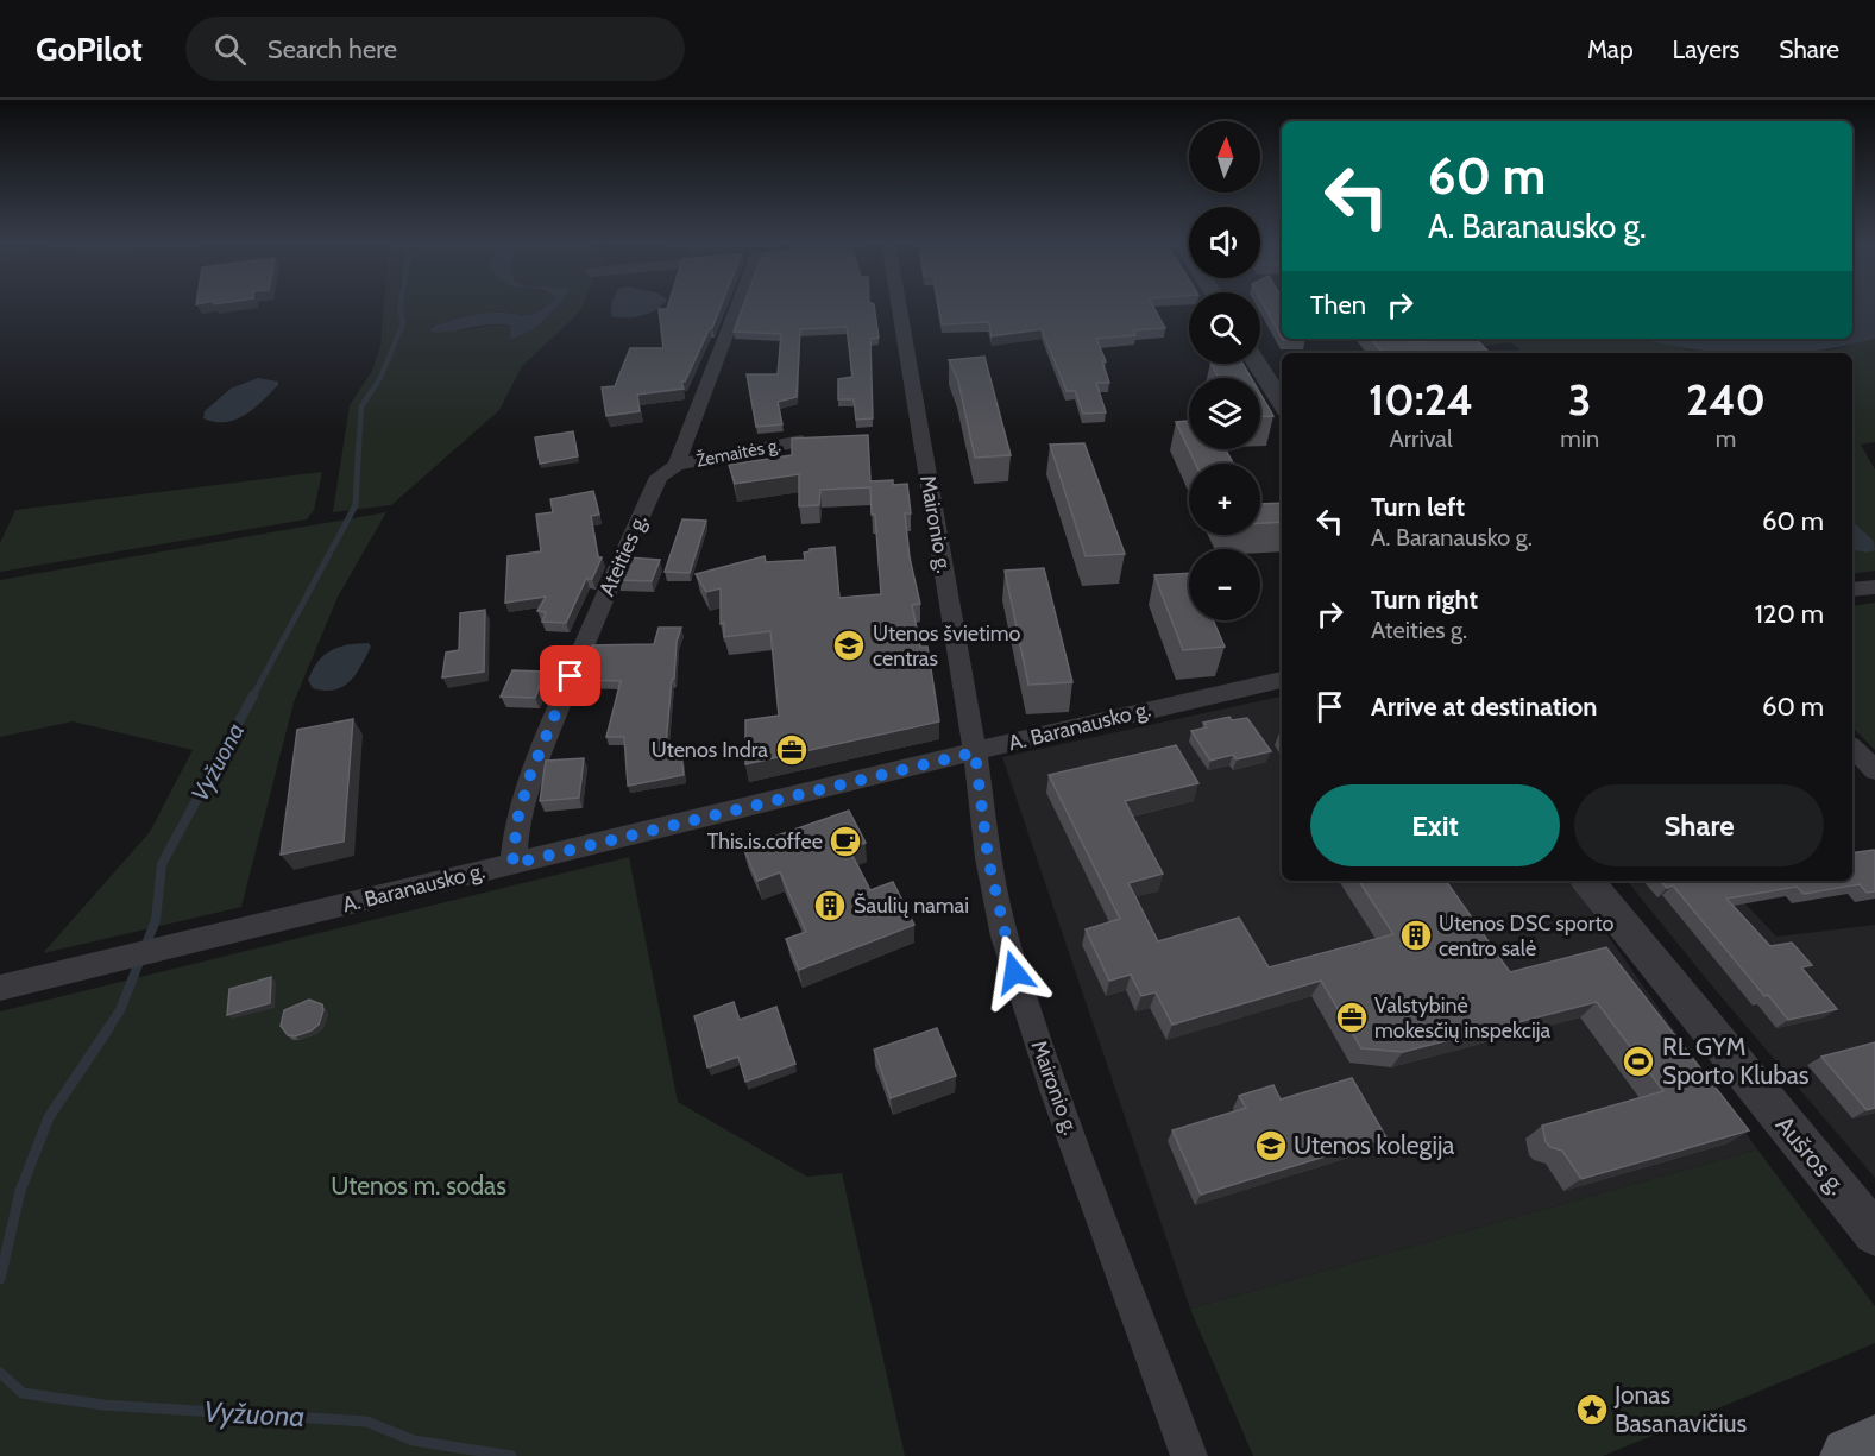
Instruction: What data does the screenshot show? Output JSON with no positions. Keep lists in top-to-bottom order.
{
  "streets": {
    "street": [
      "Žemaitės g.",
      "Maironio g.",
      "Ateities g.",
      "A. Baranausko g.",
      "Aušros g."
    ]
  },
  "crossings": [
    ["Žemaitės g.", "Ateities g."],
    ["Maironio g.", "A. Baranausko g."],
    ["Ateities g.", "A. Baranausko g."]
  ],
  "water": ["Vyžuona"],
  "parks": ["Utenos m. sodas"],
  "places": {
    "school or university": ["Utenos švietimo centras", "Utenos kolegija"],
    "office": ["Utenos Indra", "Valstybinė mokesčių inspekcija"],
    "cafe": ["This.is.coffee"],
    "building": ["Šaulių namai", "Utenos DSC sporto centro salė"],
    "sports": ["RL GYM Sporto Klubas"],
    "place": ["Jonas Basanavičius"]
  },
  "north": "top",
  "page": {
    "header": "GoPilot",
    "search": "Search here",
    "nav": ["Map", "Layers", "Share"],
    "map_buttons": ["+", "−"],
    "turn": ["60 m", "A. Baranausko g."],
    "then": "Then",
    "eta": [
      "10:24",
      "Arrival",
      "3",
      "min",
      "240",
      "m"
    ],
    "list": [
      {
        "name": "Turn left",
        "note": "A. Baranausko g.",
        "value": "60 m"
      },
      {
        "name": "Turn right",
        "note": "Ateities g.",
        "value": "120 m"
      },
      {
        "name": "Arrive at destination",
        "value": "60 m"
      }
    ],
    "buttons": ["Exit", "Share"]
  }
}
